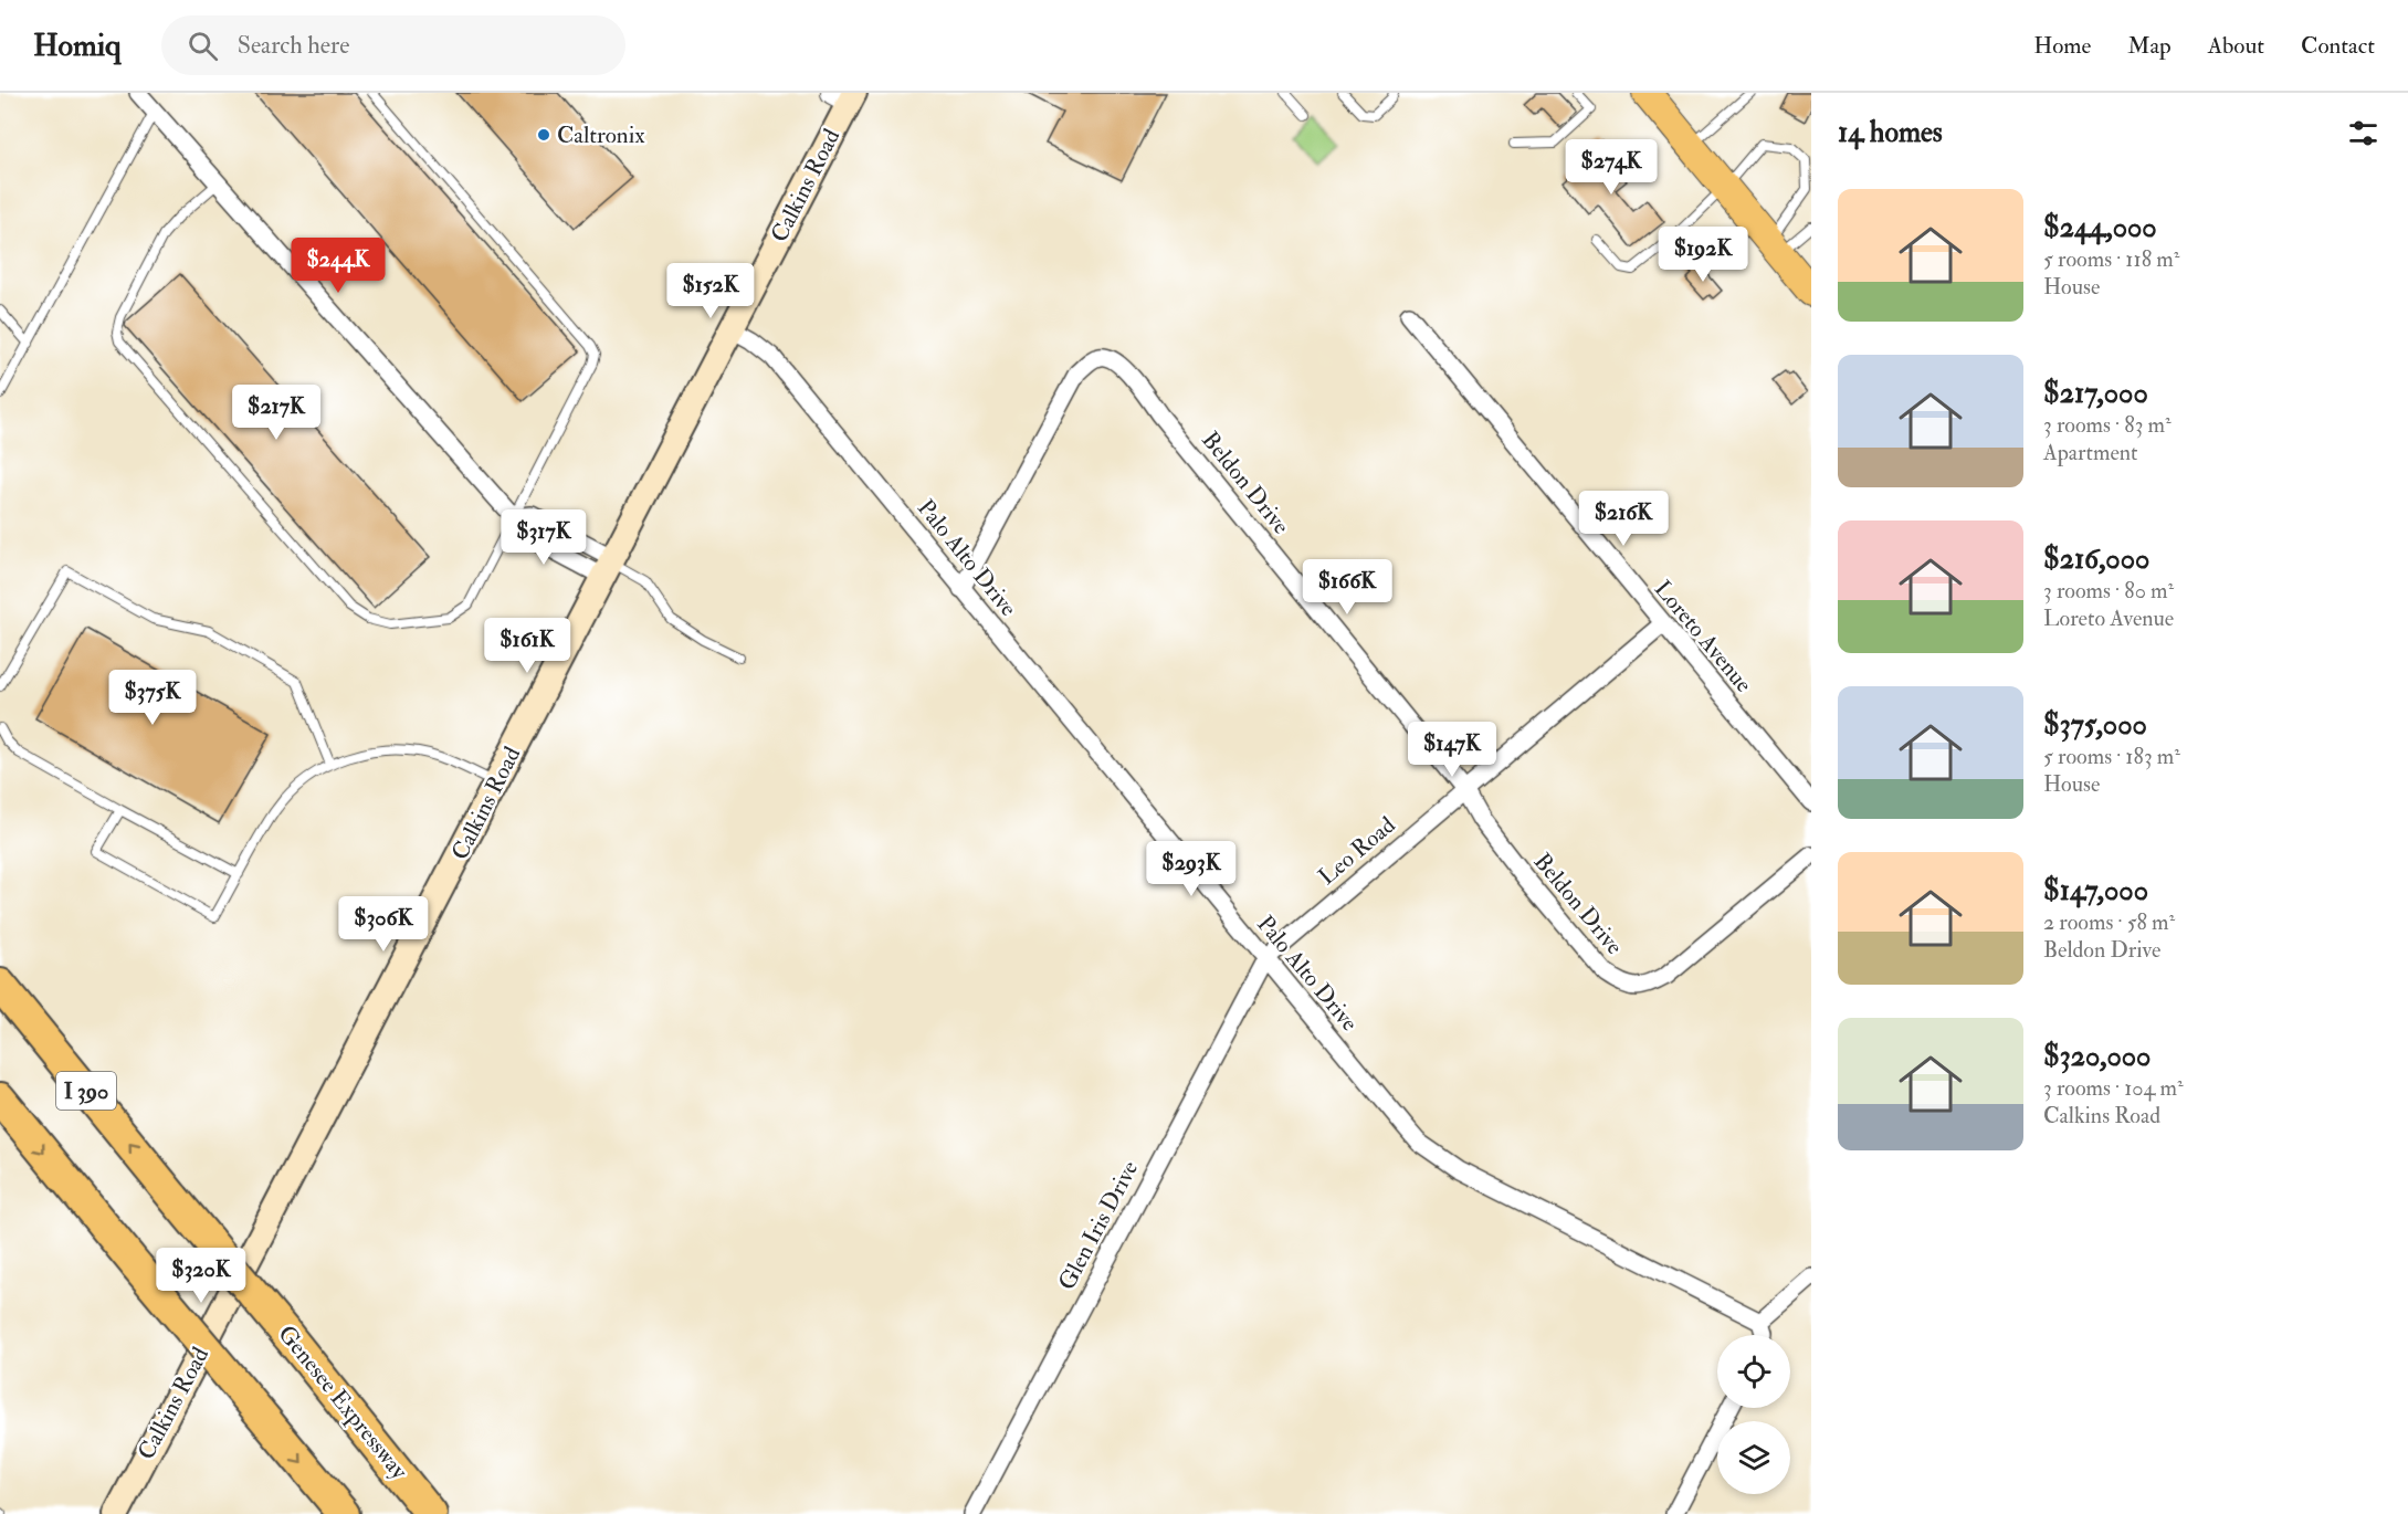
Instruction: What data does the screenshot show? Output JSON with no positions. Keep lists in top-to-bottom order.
{
  "streets": {
    "highway": ["I 390", "Genesee Expressway"],
    "main road": ["Calkins Road"],
    "street": [
      "Beldon Drive",
      "Palo Alto Drive",
      "Loreto Avenue",
      "Leo Road",
      "Glen Iris Drive"
    ]
  },
  "crossings": [
    ["Calkins Road", "Palo Alto Drive"],
    ["Beldon Drive", "Palo Alto Drive"],
    ["Beldon Drive", "Leo Road"],
    ["Palo Alto Drive", "Leo Road"],
    ["Palo Alto Drive", "Glen Iris Drive"],
    ["Loreto Avenue", "Leo Road"],
    ["Leo Road", "Glen Iris Drive"]
  ],
  "places": ["Caltronix"],
  "page": {
    "header": "Homiq",
    "search": "Search here",
    "nav": [
      "Home",
      "Map",
      "About",
      "Contact"
    ],
    "heading": "14 homes",
    "price": [
      "$274K",
      "$192K",
      "$244K",
      "$152K",
      "$217K",
      "$216K",
      "$317K",
      "$166K",
      "$161K",
      "$375K",
      "$147K",
      "$293K",
      "$306K",
      "$320K"
    ],
    "list": [
      {
        "name": "$244,000",
        "note": "5 rooms · 118 m² · House"
      },
      {
        "name": "$217,000",
        "note": "3 rooms · 83 m² · Apartment"
      },
      {
        "name": "$216,000",
        "note": "3 rooms · 80 m² · Loreto Avenue"
      },
      {
        "name": "$375,000",
        "note": "5 rooms · 183 m² · House"
      },
      {
        "name": "$147,000",
        "note": "2 rooms · 58 m² · Beldon Drive"
      },
      {
        "name": "$320,000",
        "note": "3 rooms · 104 m² · Calkins Road"
      }
    ]
  }
}
